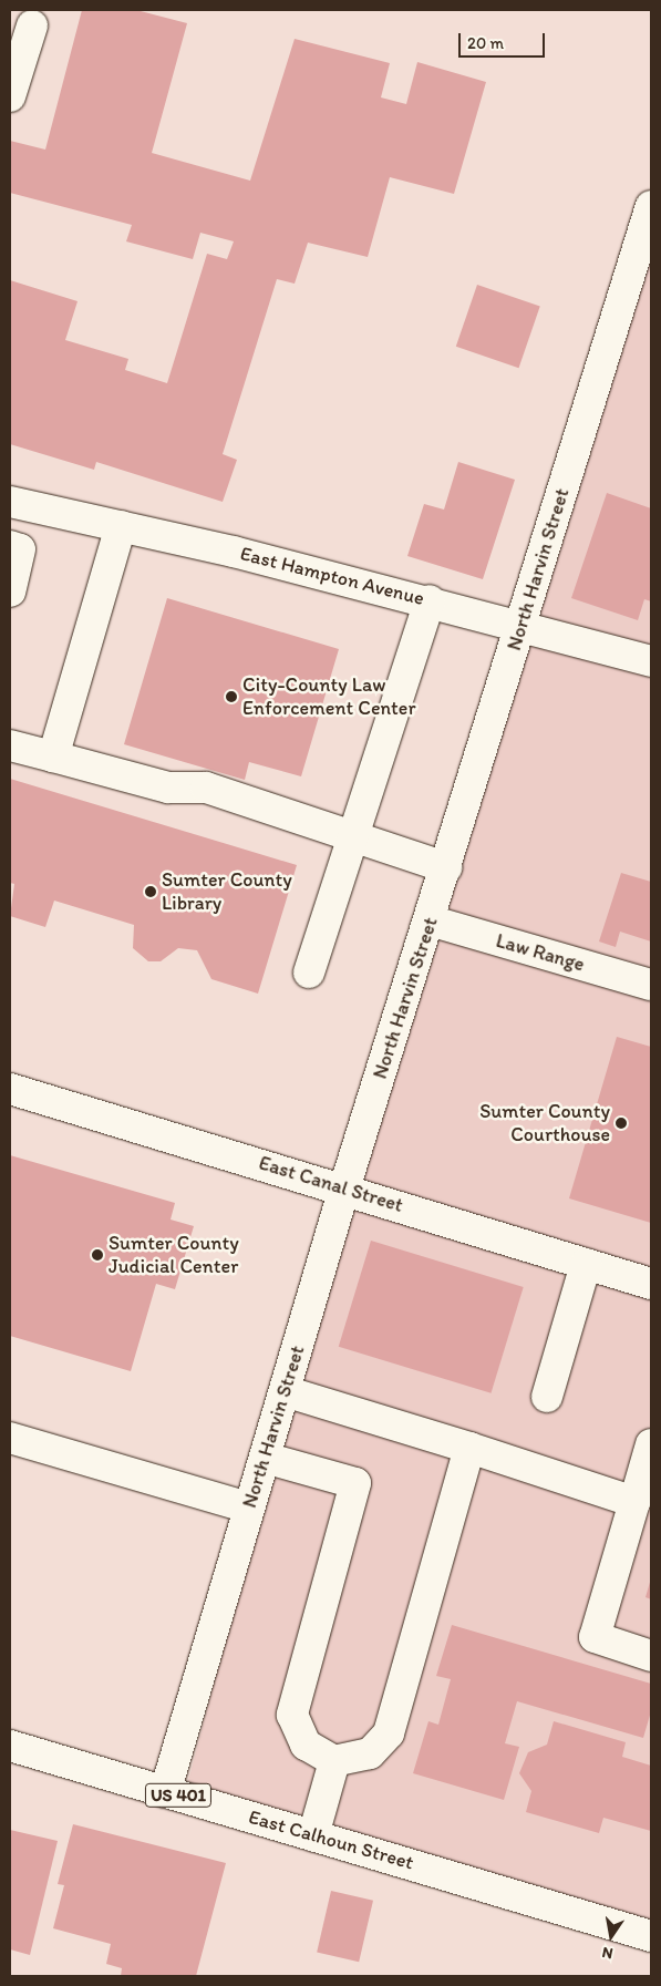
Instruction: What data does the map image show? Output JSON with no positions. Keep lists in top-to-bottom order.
{
  "streets": {
    "main road": [
      "North Harvin Street",
      "East Hampton Avenue",
      "Law Range",
      "East Canal Street",
      "US 401",
      "East Calhoun Street"
    ]
  },
  "crossings": [
    ["North Harvin Street", "East Hampton Avenue"],
    ["North Harvin Street", "Law Range"],
    ["North Harvin Street", "East Canal Street"],
    ["North Harvin Street", "East Calhoun Street"]
  ],
  "places": [
    "City-County Law Enforcement Center",
    "Sumter County Library",
    "Sumter County Courthouse",
    "Sumter County Judicial Center"
  ],
  "scale_bar": "20 m",
  "north": "bottom"
}
